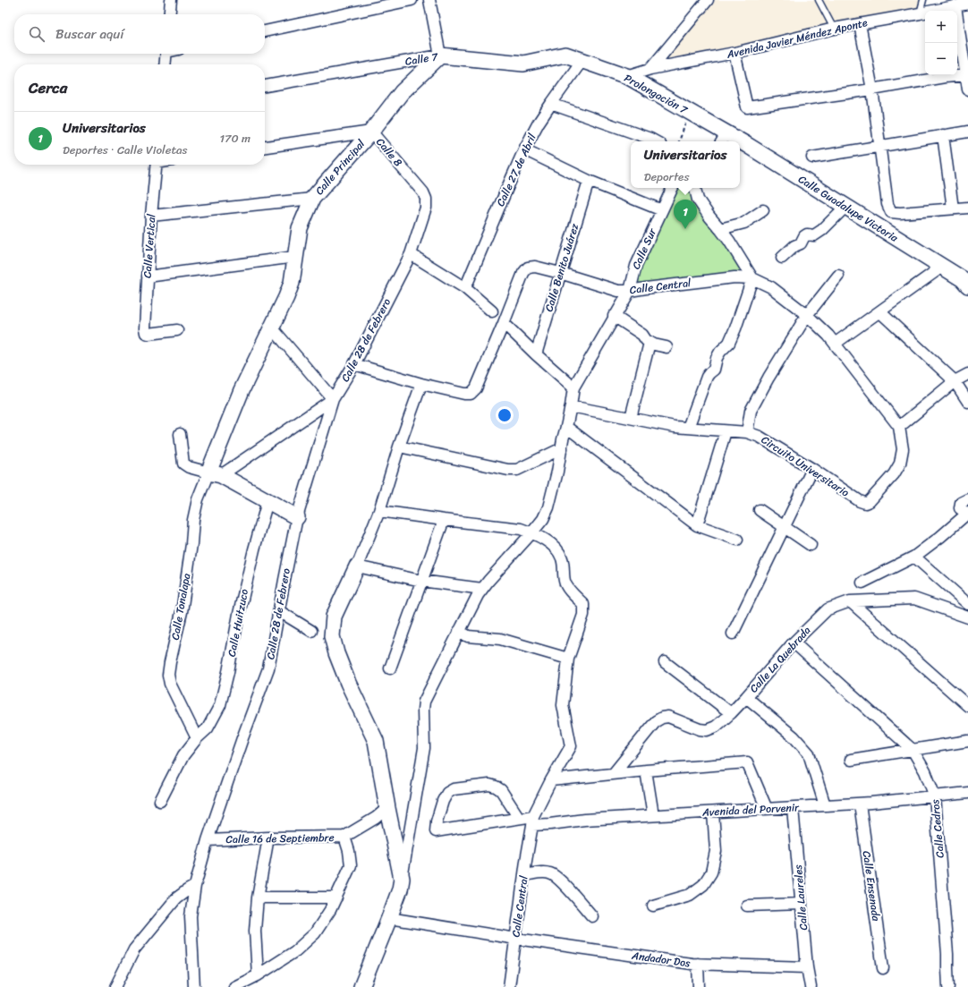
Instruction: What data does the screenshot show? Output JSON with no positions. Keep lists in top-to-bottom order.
{
  "streets": {
    "street": [
      "Avenida Javier Méndez Aponte",
      "Calle 7",
      "Prolongación 7",
      "Calle 8",
      "Calle Principal",
      "Calle 27 de Abril",
      "Calle Guadalupe Victoria",
      "Calle Vertical",
      "Calle Sur",
      "Calle Benito Juárez",
      "Calle Central",
      "Calle 28 de Febrero",
      "Circuito Universitario",
      "Calle Tonalapa",
      "Calle Huitzuco",
      "Calle La Quebrada",
      "Avenida del Porvenir",
      "Calle Cedros",
      "Calle 16 de Septiembre",
      "Calle Ensenada",
      "Calle Laureles",
      "Andador Dos"
    ]
  },
  "crossings": [
    ["Avenida Javier Méndez Aponte", "Prolongación 7"],
    ["Calle 7", "Prolongación 7"],
    ["Calle 7", "Calle Principal"],
    ["Calle 7", "Calle 27 de Abril"],
    ["Prolongación 7", "Calle 27 de Abril"],
    ["Calle 8", "Calle Principal"],
    ["Calle 8", "Calle 28 de Febrero"],
    ["Calle Principal", "Calle Tonalapa"],
    ["Calle Sur", "Calle Central"],
    ["Calle Benito Juárez", "Calle Central"],
    ["Calle Central", "Avenida del Porvenir"],
    ["Calle Central", "Andador Dos"],
    ["Calle 28 de Febrero", "Calle 16 de Septiembre"],
    ["Calle Tonalapa", "Calle Huitzuco"],
    ["Calle La Quebrada", "Calle Cedros"],
    ["Avenida del Porvenir", "Calle Cedros"],
    ["Avenida del Porvenir", "Calle Ensenada"],
    ["Avenida del Porvenir", "Calle Laureles"],
    ["Calle Laureles", "Andador Dos"]
  ],
  "page": {
    "map_buttons": ["+", "−"],
    "search": "Buscar aquí",
    "heading": "Cerca",
    "list": [
      {
        "mark": "1",
        "name": "Universitarios",
        "note": "Deportes · Calle Violetas",
        "value": "170 m"
      }
    ],
    "popup": ["Universitarios", "Deportes"],
    "pins": "1"
  }
}
